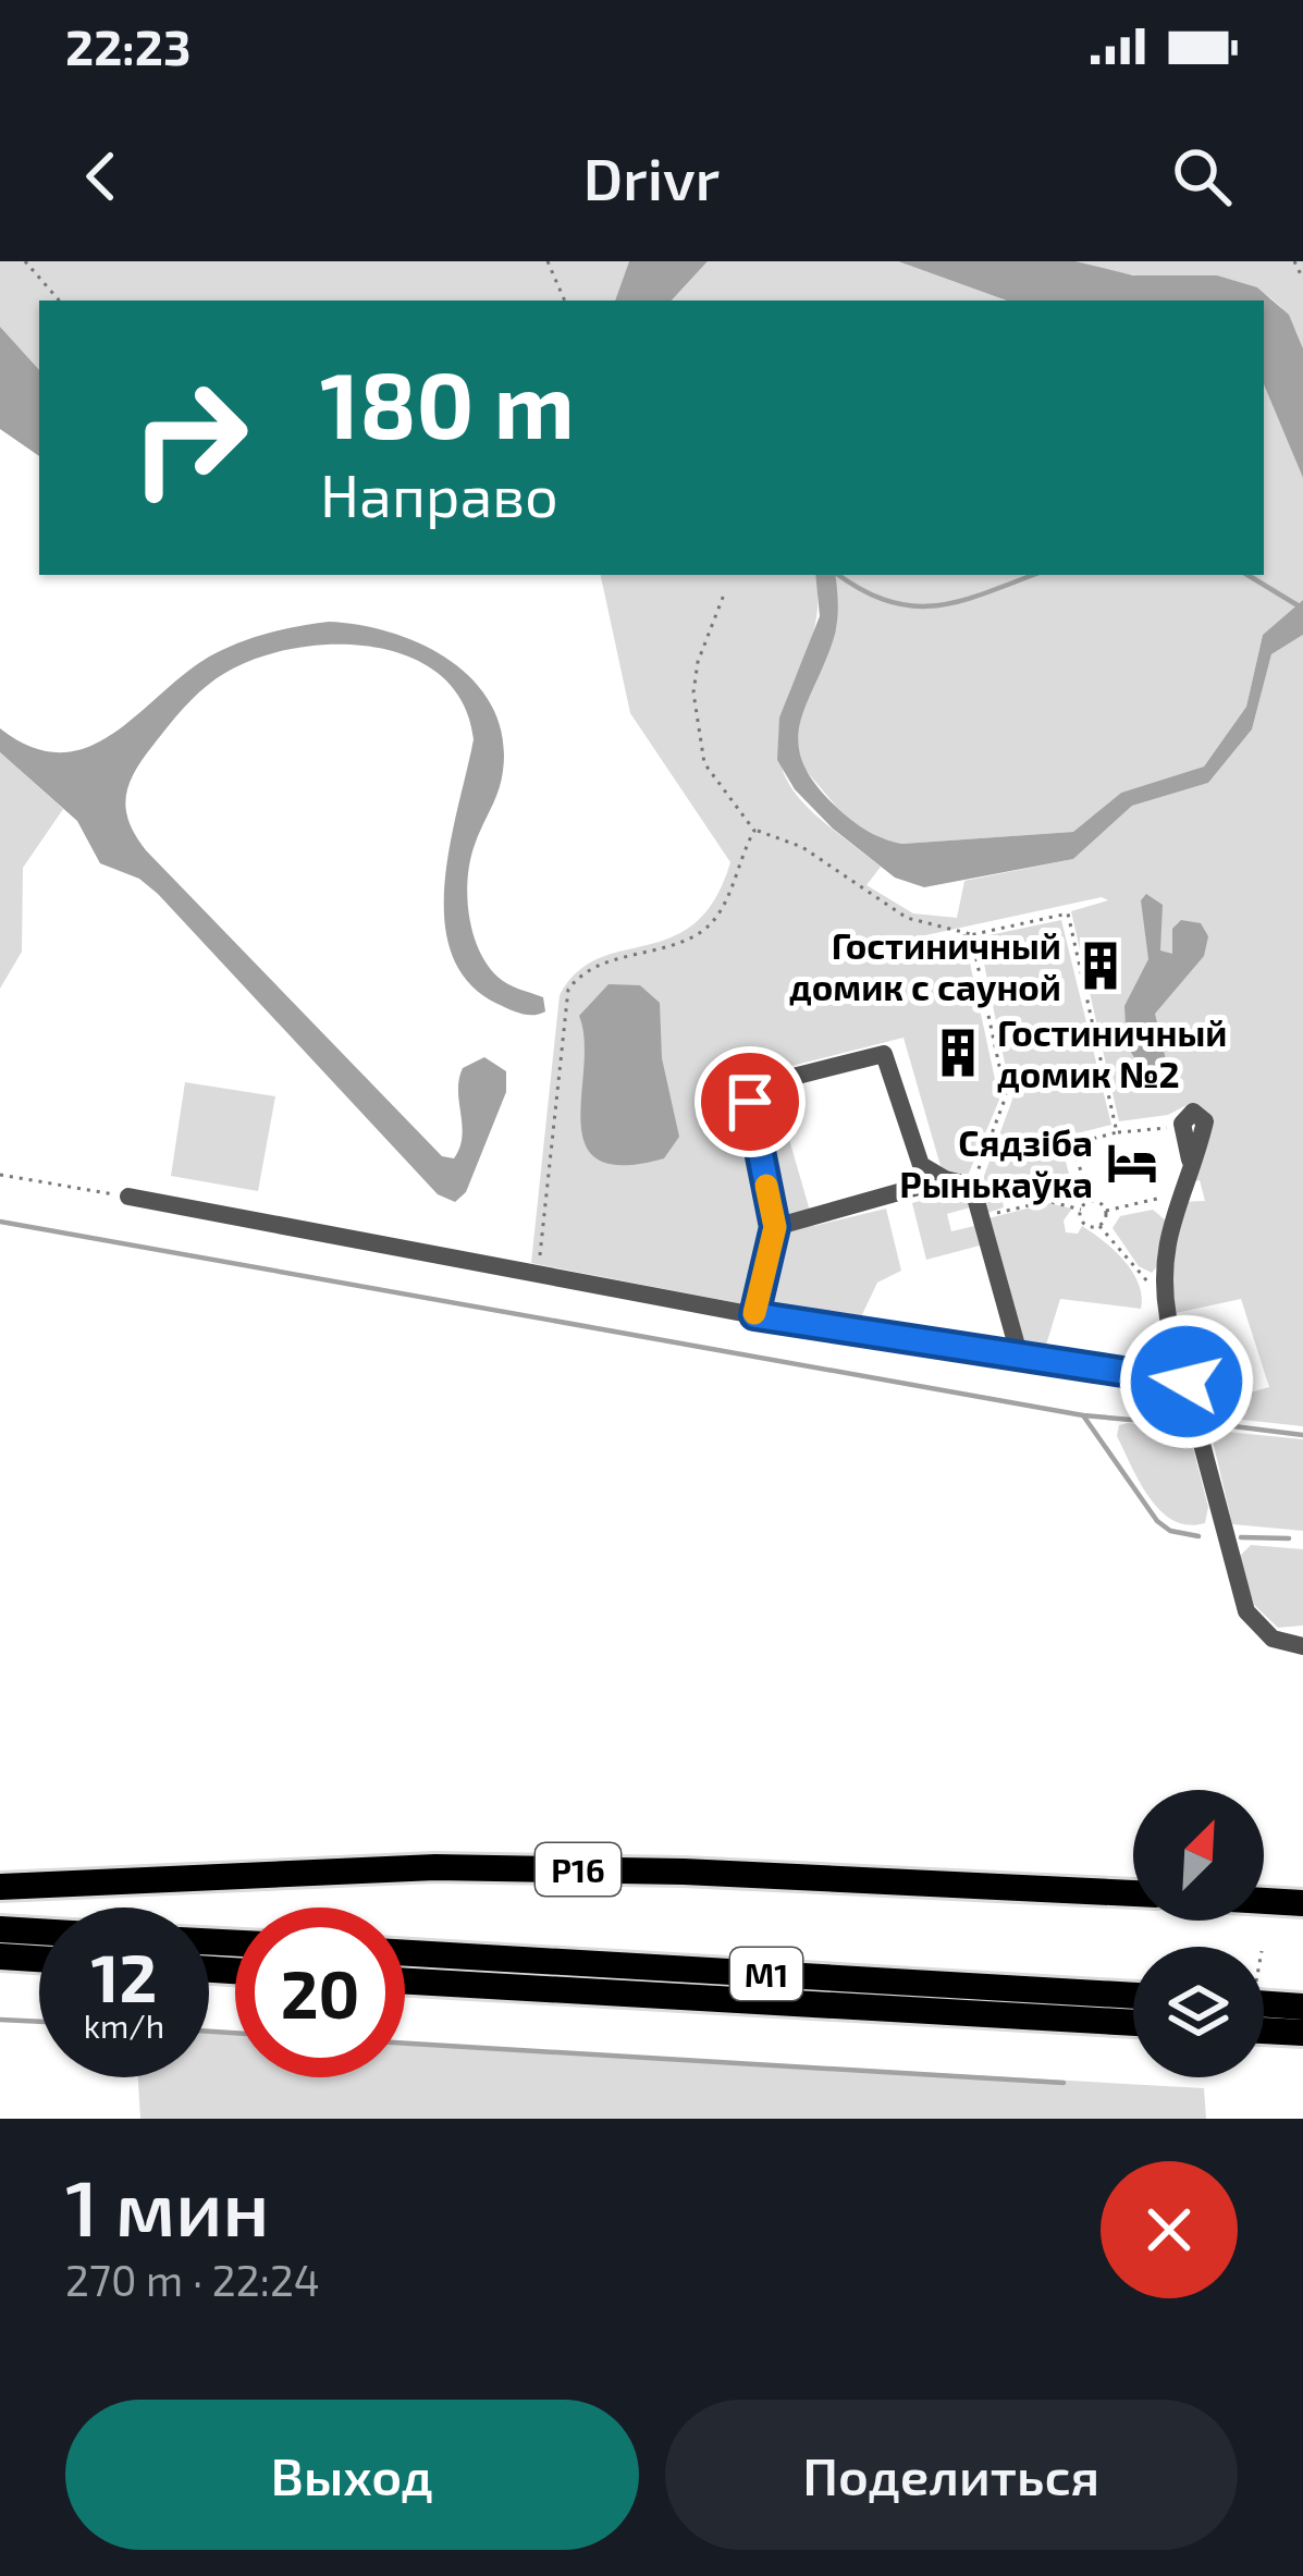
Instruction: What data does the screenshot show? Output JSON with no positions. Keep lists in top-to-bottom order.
{
  "streets": {
    "highway": ["Р16", "М1"]
  },
  "places": {
    "building": ["Гостиничный домик с сауной", "Гостиничный домик №2"],
    "hotel": ["Сядзіба Рынькаўка"]
  },
  "north": "top right",
  "page": {
    "status": "22:23",
    "header": "Drivr",
    "turn": ["180 m", "Направо"],
    "speed": "12 km/h",
    "limit": "20",
    "heading": ["1 мин", "270 m · 22:24"],
    "buttons": ["Выход", "Поделиться"]
  }
}
